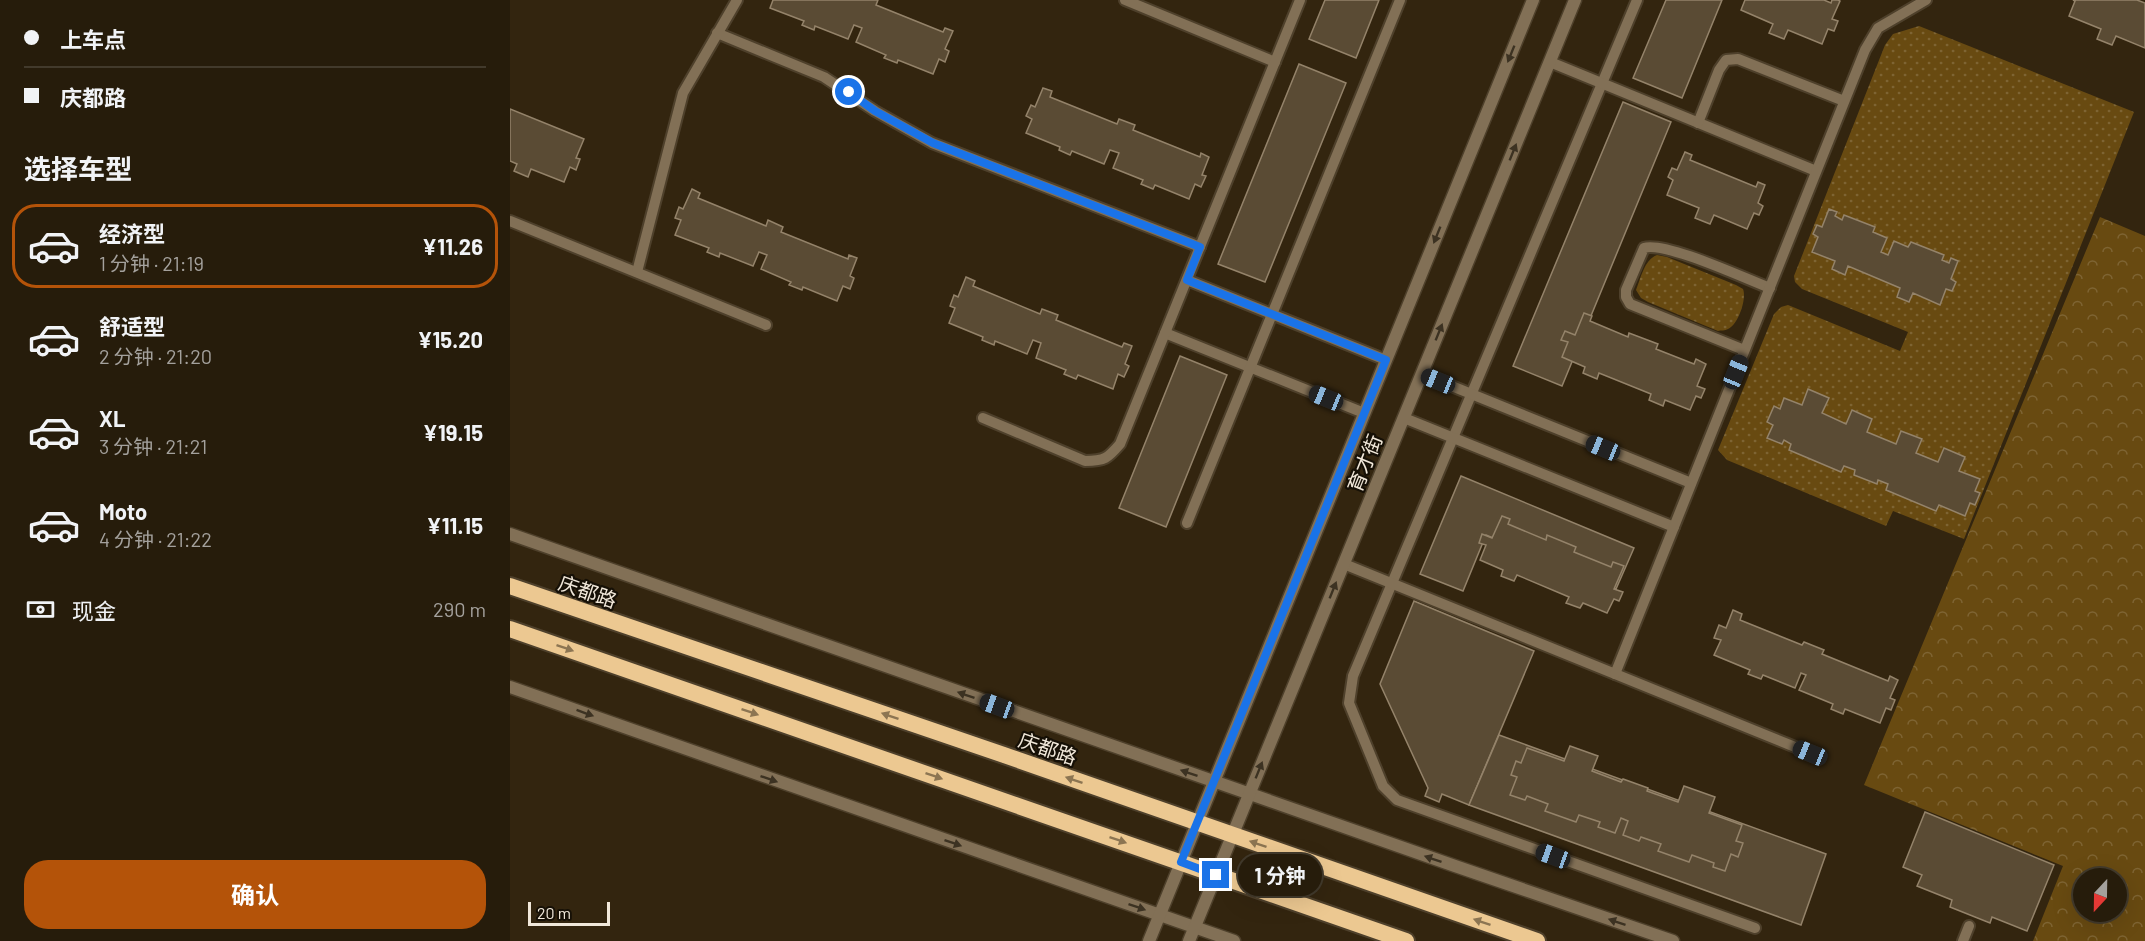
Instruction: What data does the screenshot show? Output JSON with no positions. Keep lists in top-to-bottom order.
{
  "streets": {
    "highway": ["庆都路"],
    "street": ["育才街"]
  },
  "crossings": [
    ["育才街", "庆都路"]
  ],
  "scale_bar": "20 m",
  "north": "bottom",
  "page": {
    "banner": ["上车点", "庆都路"],
    "heading": "选择车型",
    "list": [
      {
        "name": "经济型",
        "note": "1 分钟 · 21:19",
        "value": "¥11.26"
      },
      {
        "name": "舒适型",
        "note": "2 分钟 · 21:20",
        "value": "¥15.20"
      },
      {
        "name": "XL",
        "note": "3 分钟 · 21:21",
        "value": "¥19.15"
      },
      {
        "name": "Moto",
        "note": "4 分钟 · 21:22",
        "value": "¥11.15"
      }
    ],
    "pay": ["现金", "290 m"],
    "buttons": "确认",
    "bubble": "1 分钟",
    "scale": "20 m"
  }
}
